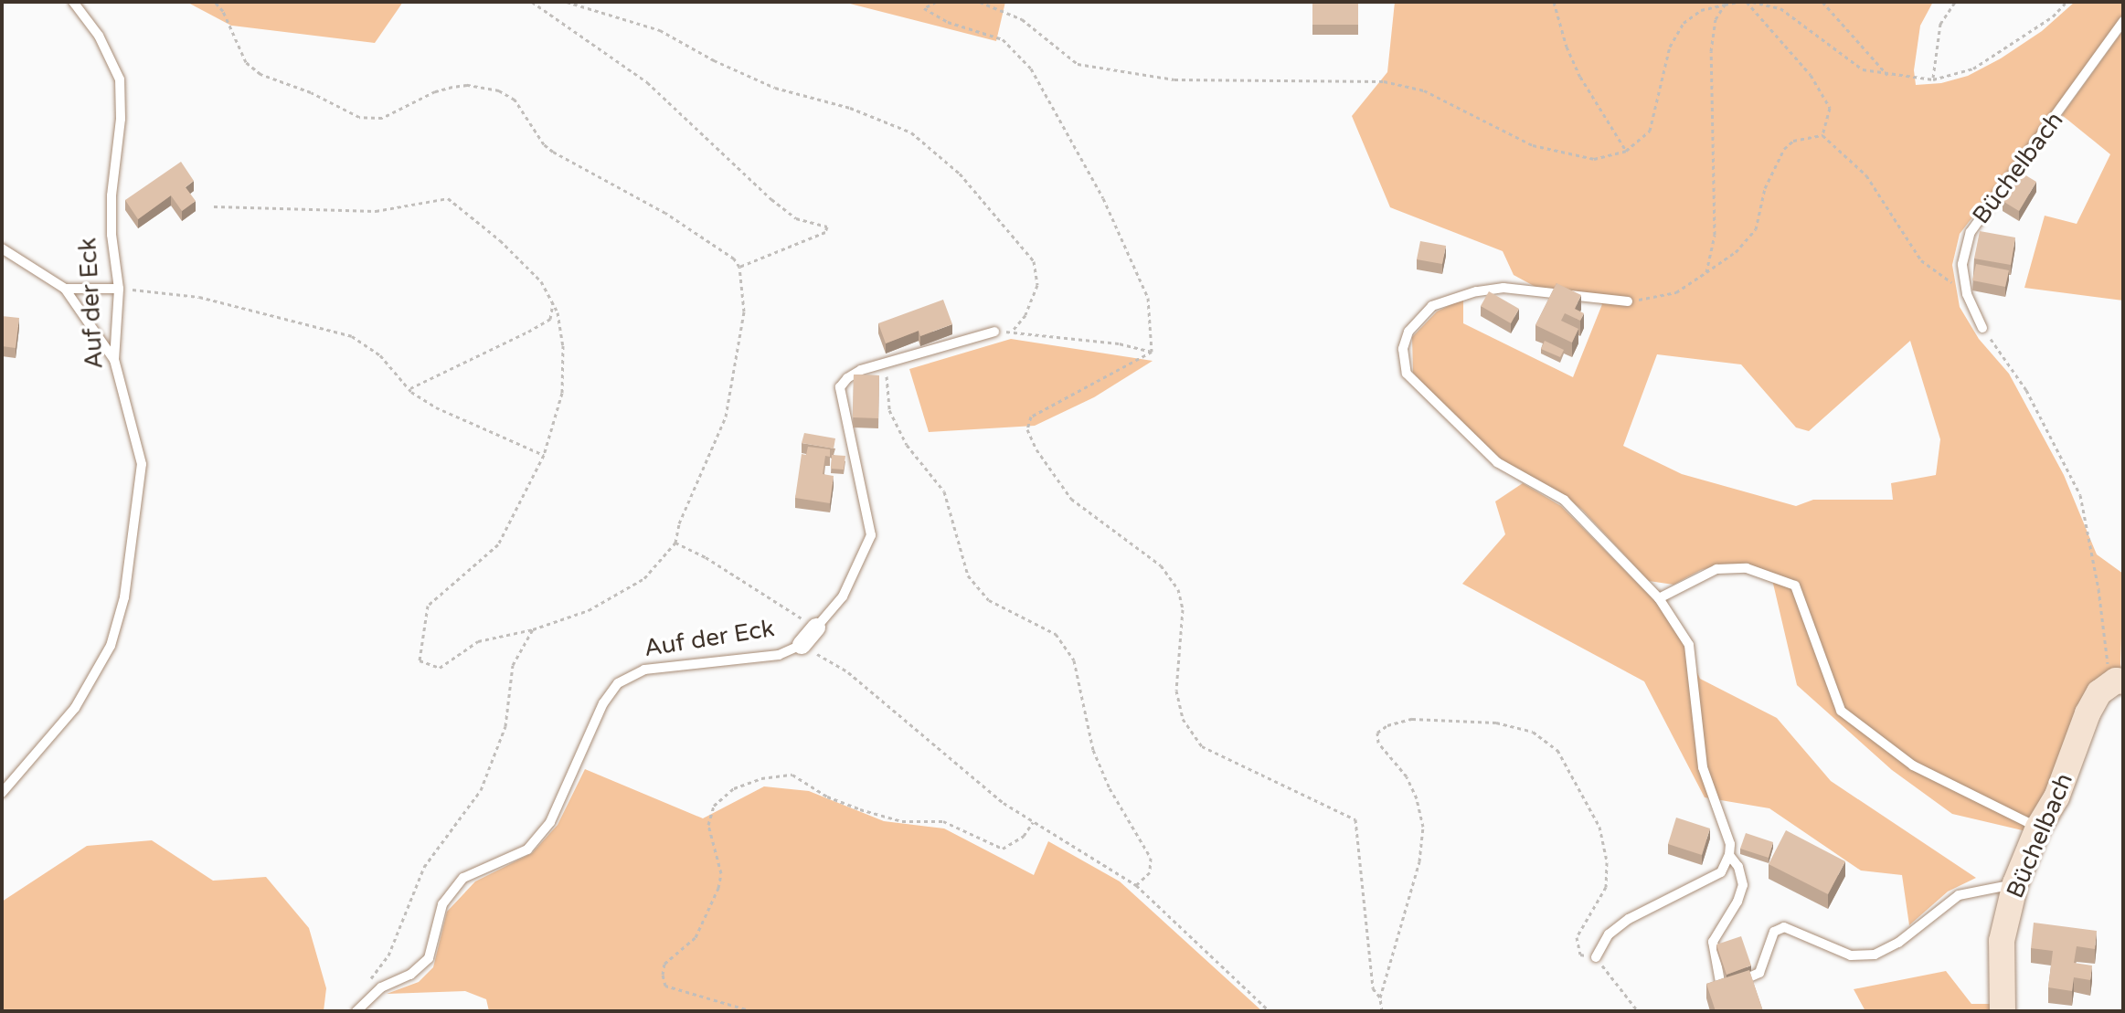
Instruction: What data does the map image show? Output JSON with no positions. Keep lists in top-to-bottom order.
{
  "streets": {
    "street": ["Büchelbach", "Auf der Eck"]
  }
}
